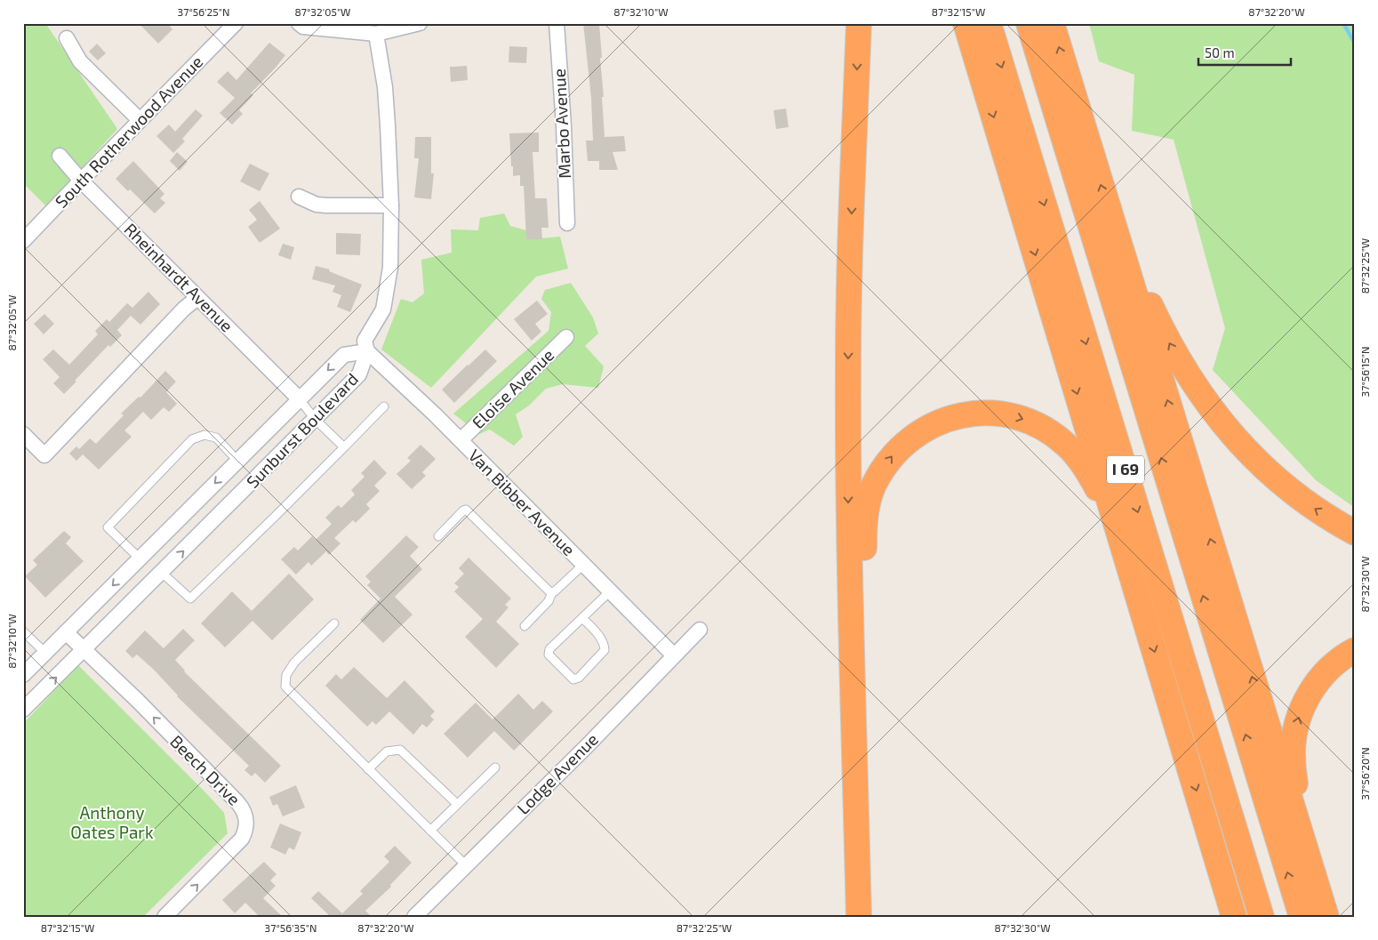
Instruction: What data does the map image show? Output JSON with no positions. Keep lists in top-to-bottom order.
{
  "streets": {
    "highway": ["I 69"],
    "street": [
      "Marbo Avenue",
      "South Rotherwood Avenue",
      "Rheinhardt Avenue",
      "Eloise Avenue",
      "Sunburst Boulevard",
      "Van Bibber Avenue",
      "Beech Drive",
      "Lodge Avenue"
    ]
  },
  "crossings": [
    ["South Rotherwood Avenue", "Rheinhardt Avenue"],
    ["Rheinhardt Avenue", "Sunburst Boulevard"],
    ["Eloise Avenue", "Van Bibber Avenue"],
    ["Sunburst Boulevard", "Van Bibber Avenue"],
    ["Sunburst Boulevard", "Beech Drive"],
    ["Van Bibber Avenue", "Lodge Avenue"]
  ],
  "parks": ["Anthony Oates Park"],
  "scale_bar": "50 m",
  "coordinates": [
    "37°56'25\"N",
    "87°32'05\"W",
    "87°32'10\"W",
    "87°32'15\"W",
    "87°32'20\"W",
    "87°32'25\"W",
    "37°56'15\"N",
    "87°32'30\"W",
    "37°56'20\"N",
    "37°56'35\"N"
  ]
}
